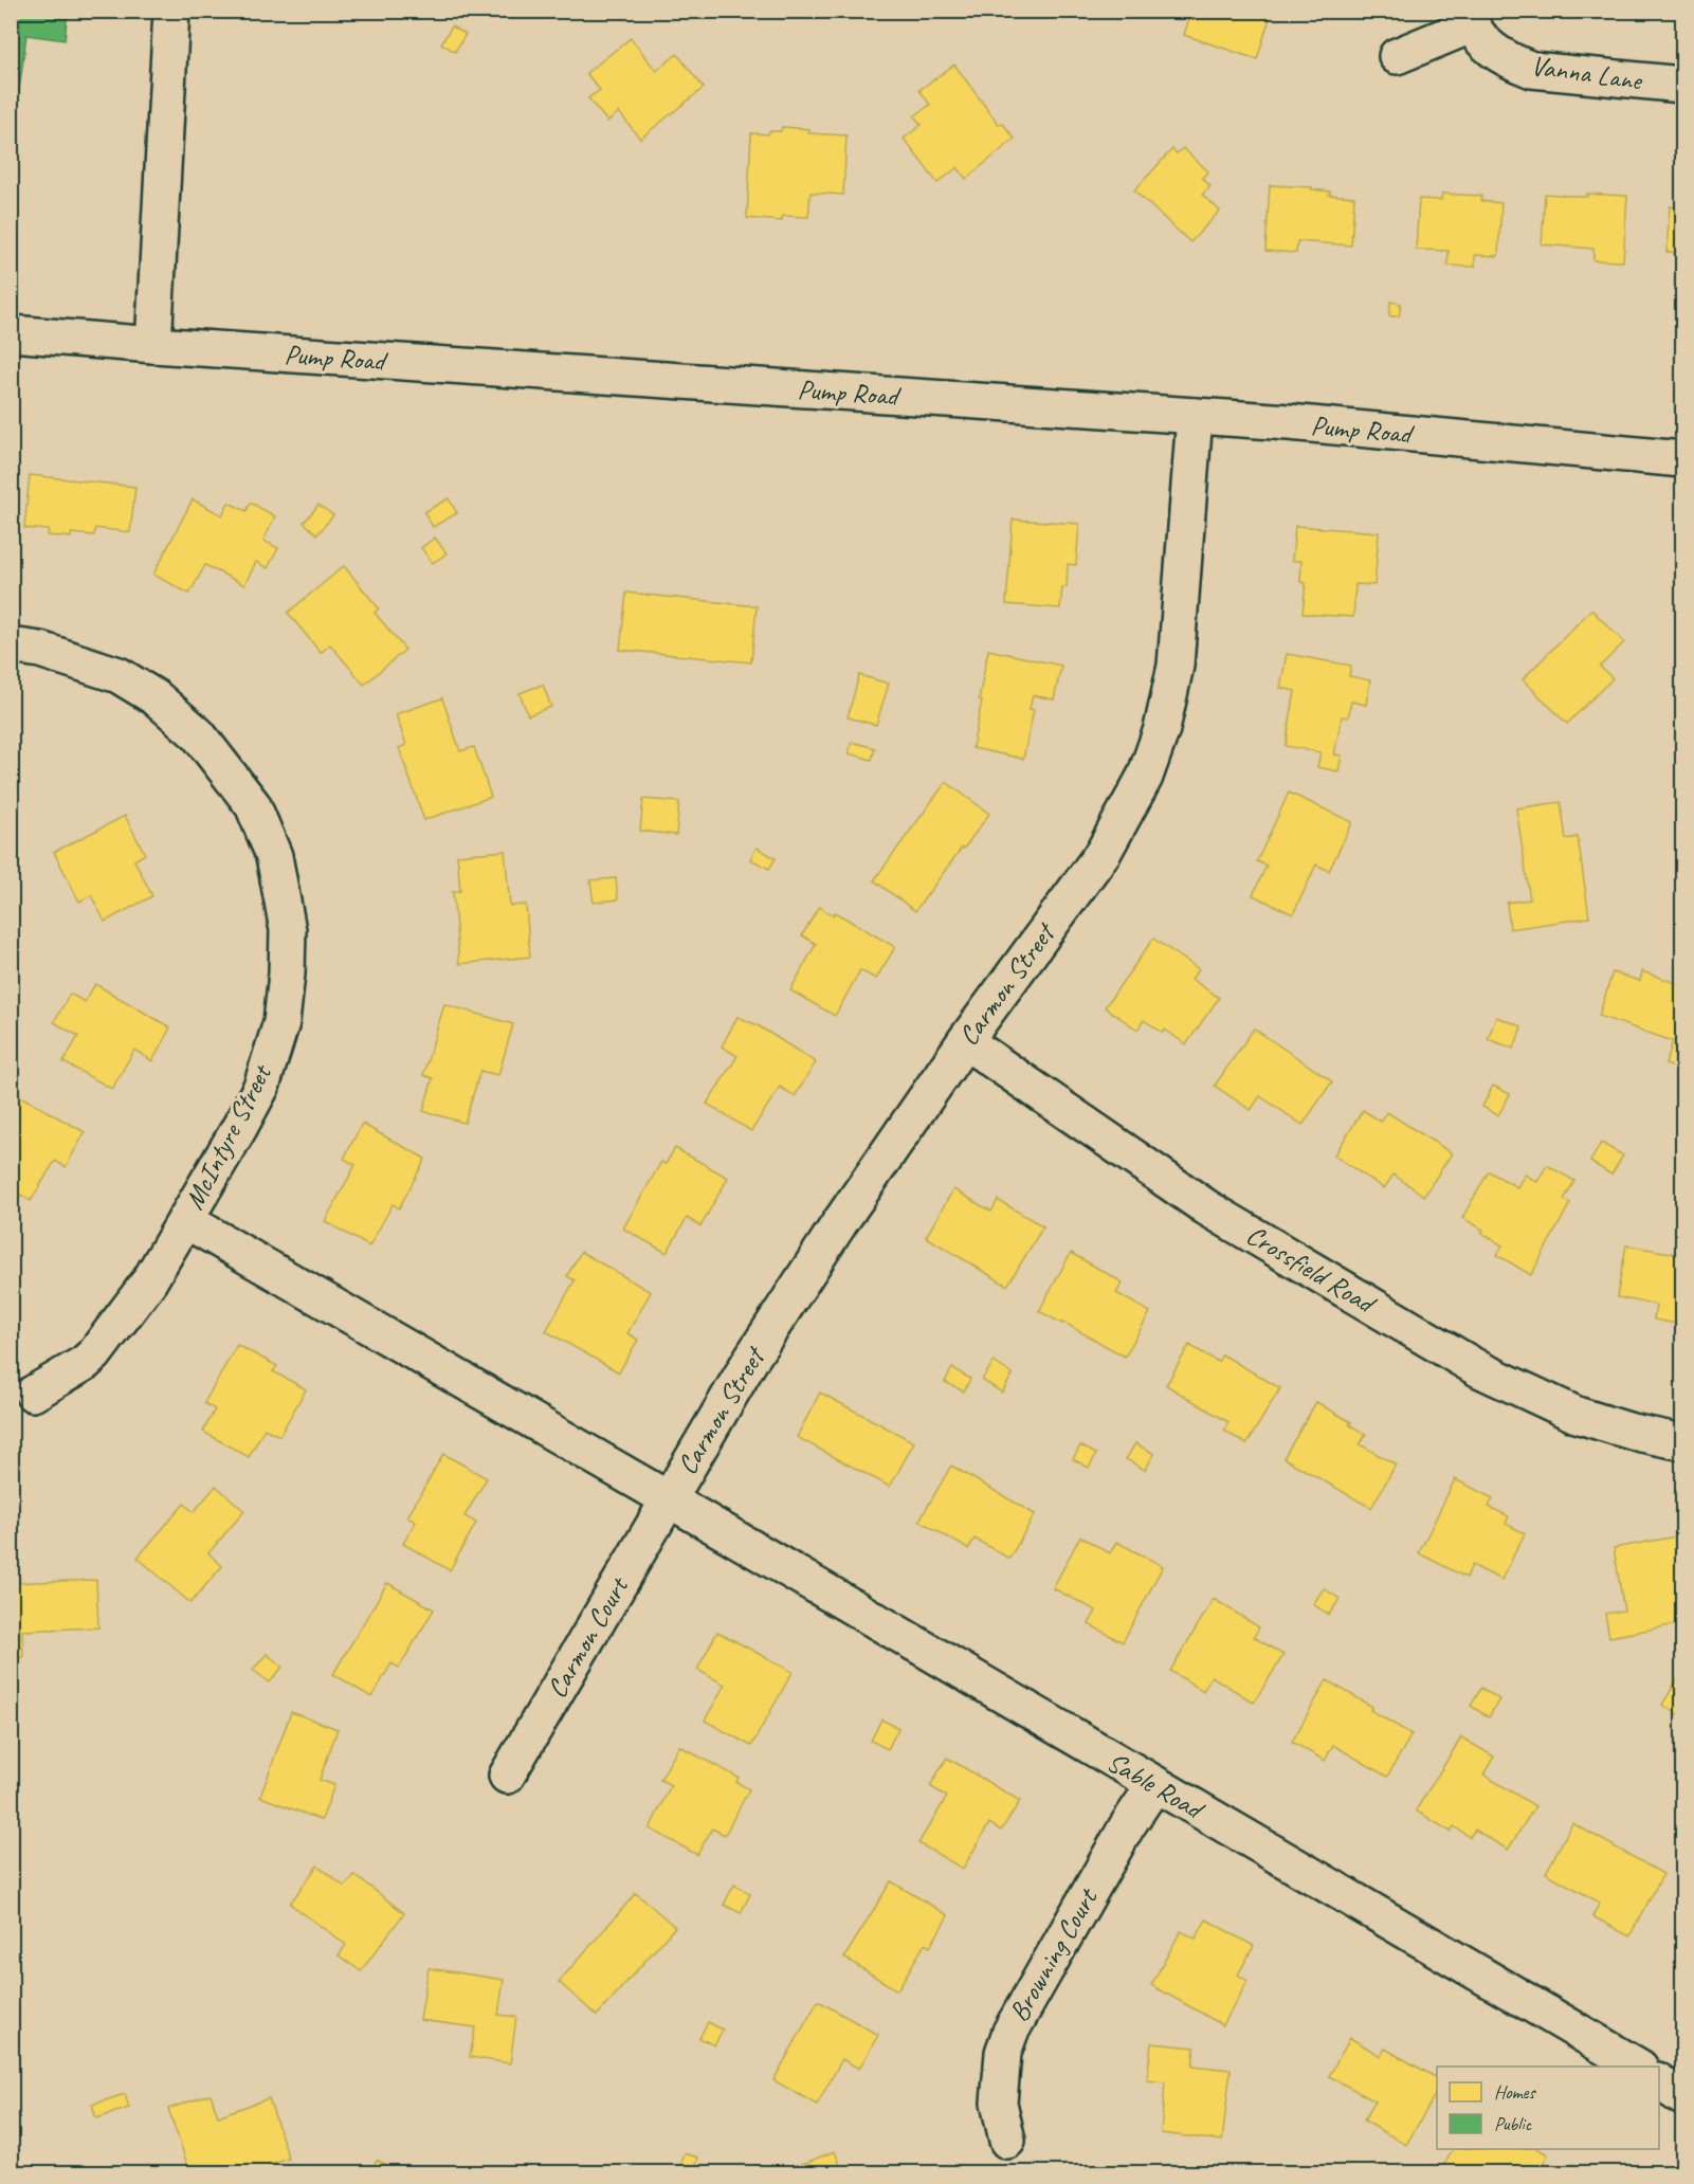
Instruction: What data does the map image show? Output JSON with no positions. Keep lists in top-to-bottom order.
{
  "streets": {
    "street": [
      "Vanna Lane",
      "Pump Road",
      "Carmon Street",
      "McIntyre Street",
      "Crossfield Road",
      "Carmon Court",
      "Sable Road",
      "Browning Court"
    ]
  },
  "crossings": [
    ["Pump Road", "Carmon Street"],
    ["Carmon Street", "McIntyre Street"],
    ["Carmon Street", "Crossfield Road"],
    ["Carmon Street", "Carmon Court"],
    ["Carmon Street", "Sable Road"],
    ["McIntyre Street", "Carmon Court"],
    ["McIntyre Street", "Sable Road"],
    ["Carmon Court", "Sable Road"],
    ["Sable Road", "Browning Court"]
  ],
  "legend": ["Homes", "Public"]
}
